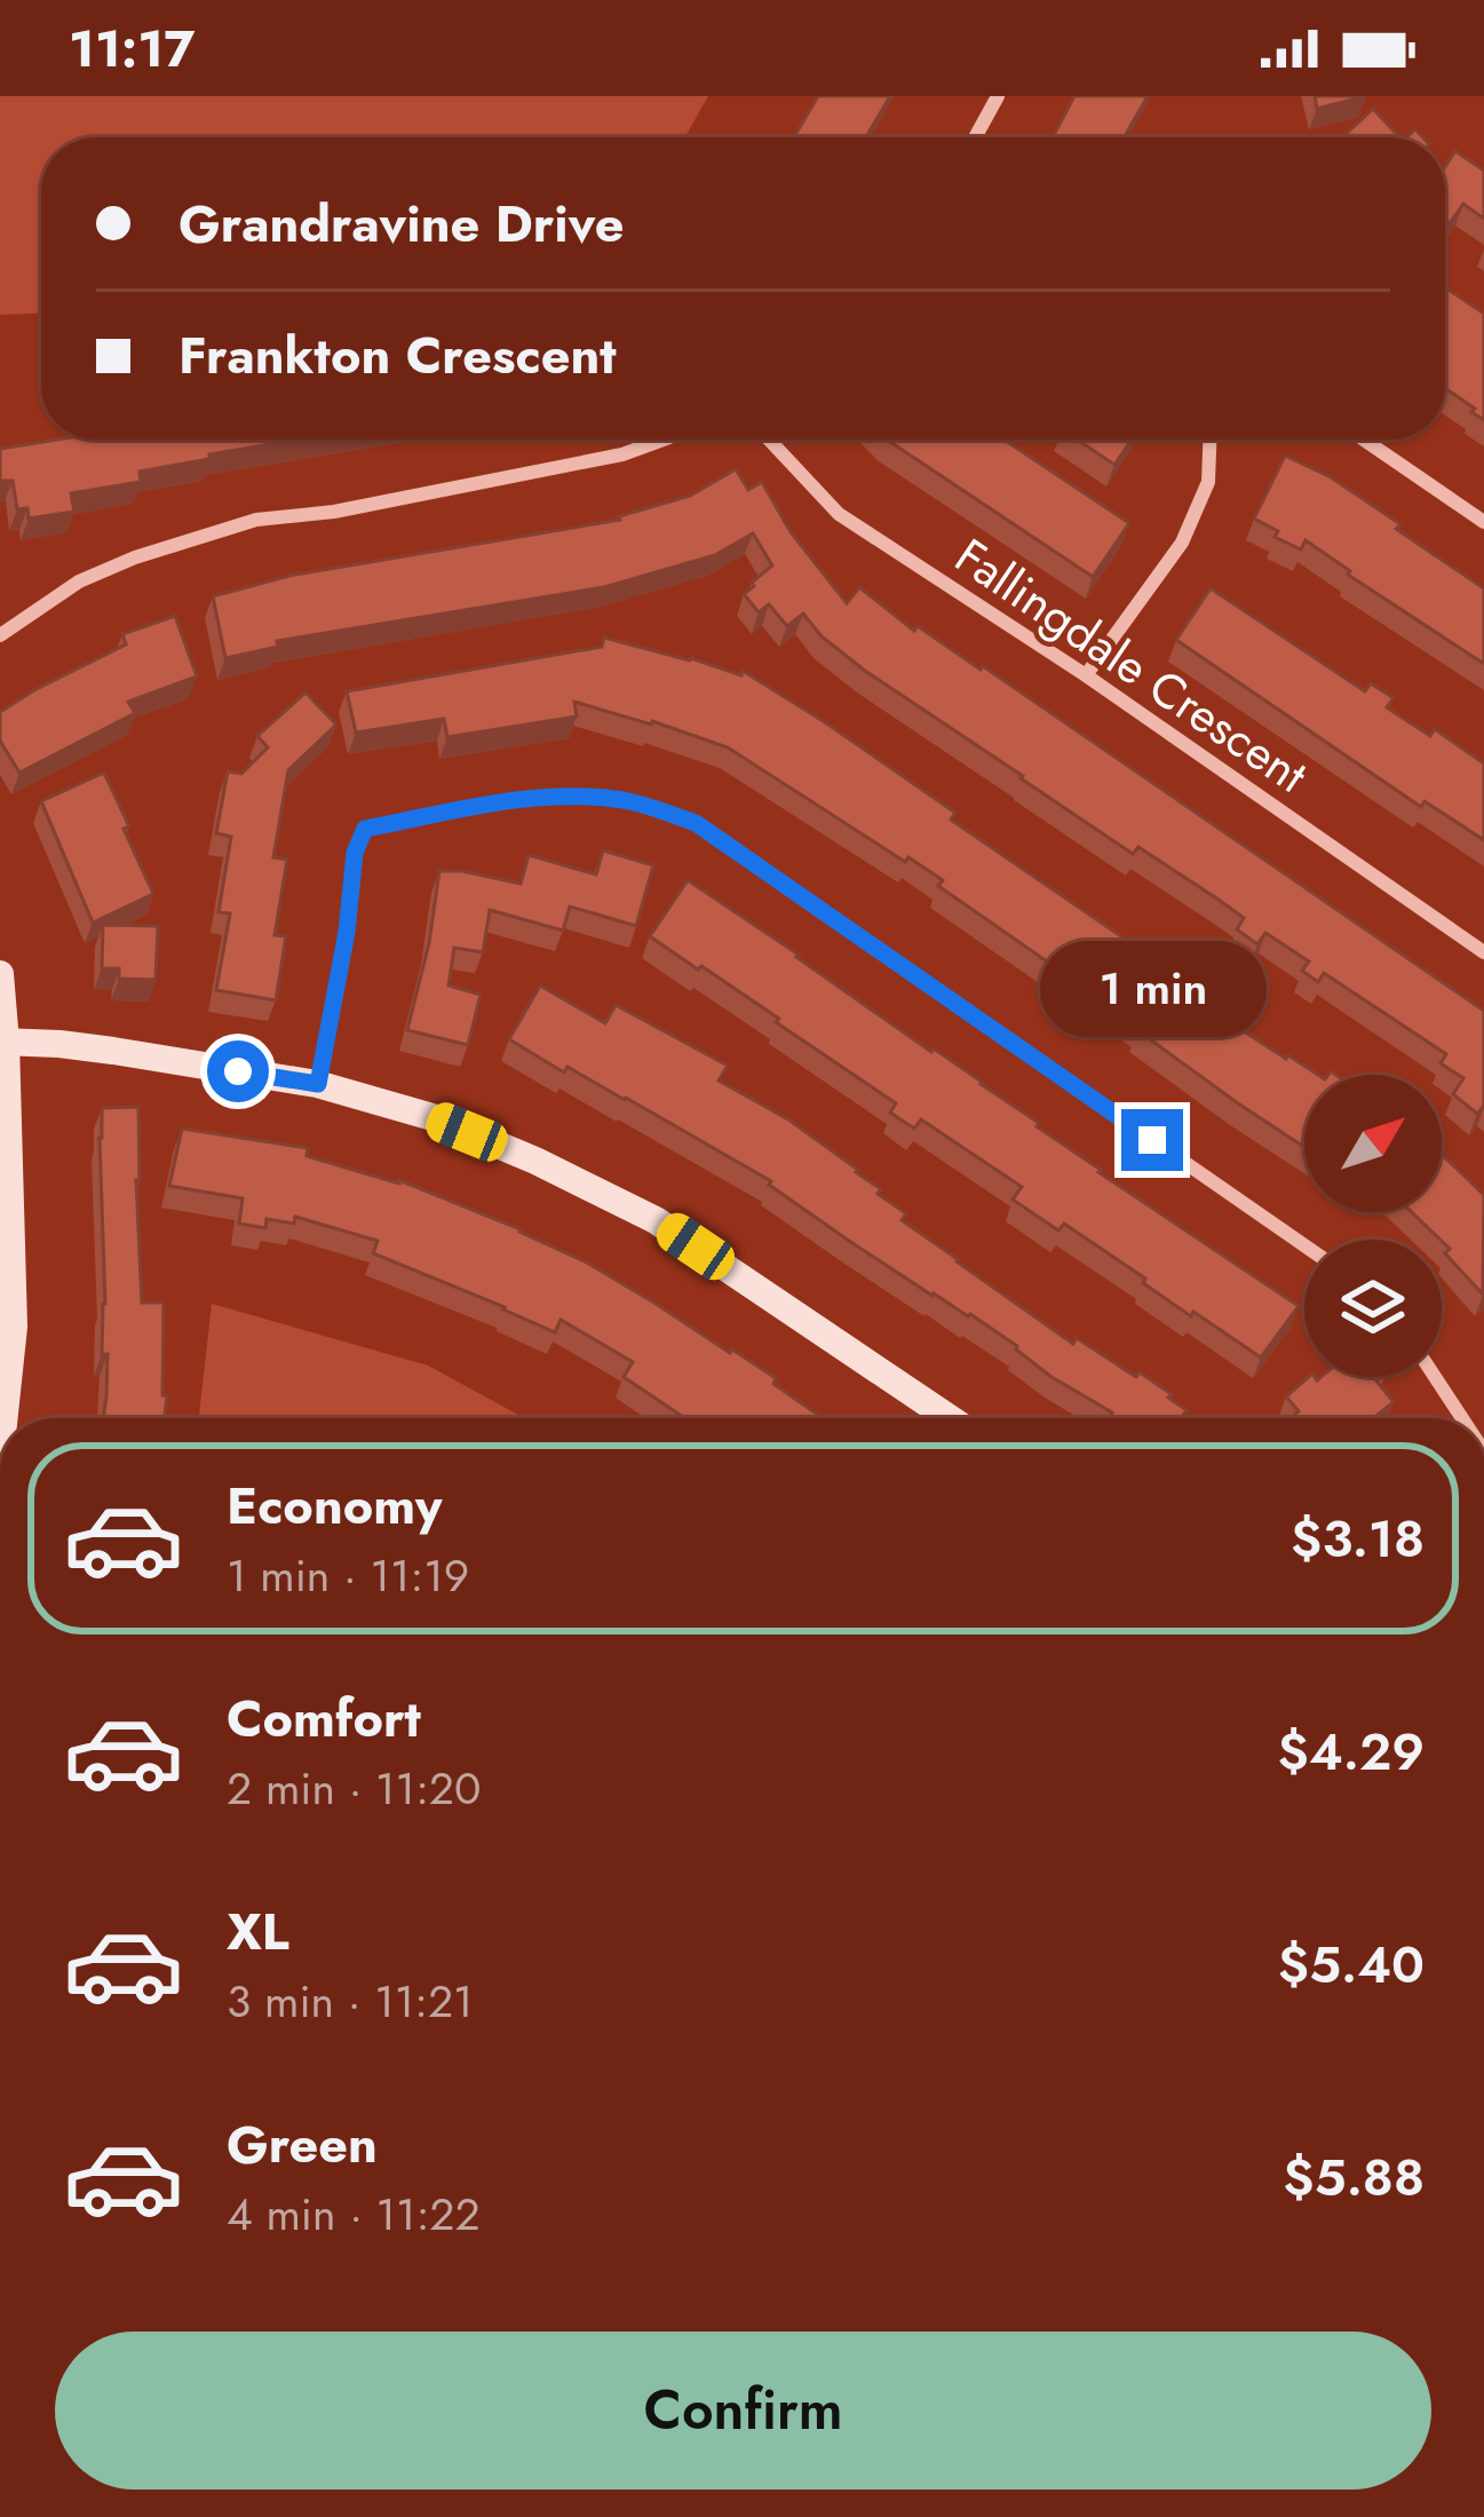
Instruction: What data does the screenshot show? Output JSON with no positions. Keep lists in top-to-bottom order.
{
  "streets": {
    "street": ["Fallingdale Crescent"]
  },
  "north": "top right",
  "page": {
    "status": "11:17",
    "banner": ["Grandravine Drive", "Frankton Crescent"],
    "bubble": "1 min",
    "list": [
      {
        "name": "Economy",
        "note": "1 min · 11:19",
        "value": "$3.18"
      },
      {
        "name": "Comfort",
        "note": "2 min · 11:20",
        "value": "$4.29"
      },
      {
        "name": "XL",
        "note": "3 min · 11:21",
        "value": "$5.40"
      },
      {
        "name": "Green",
        "note": "4 min · 11:22",
        "value": "$5.88"
      }
    ],
    "buttons": "Confirm"
  }
}
